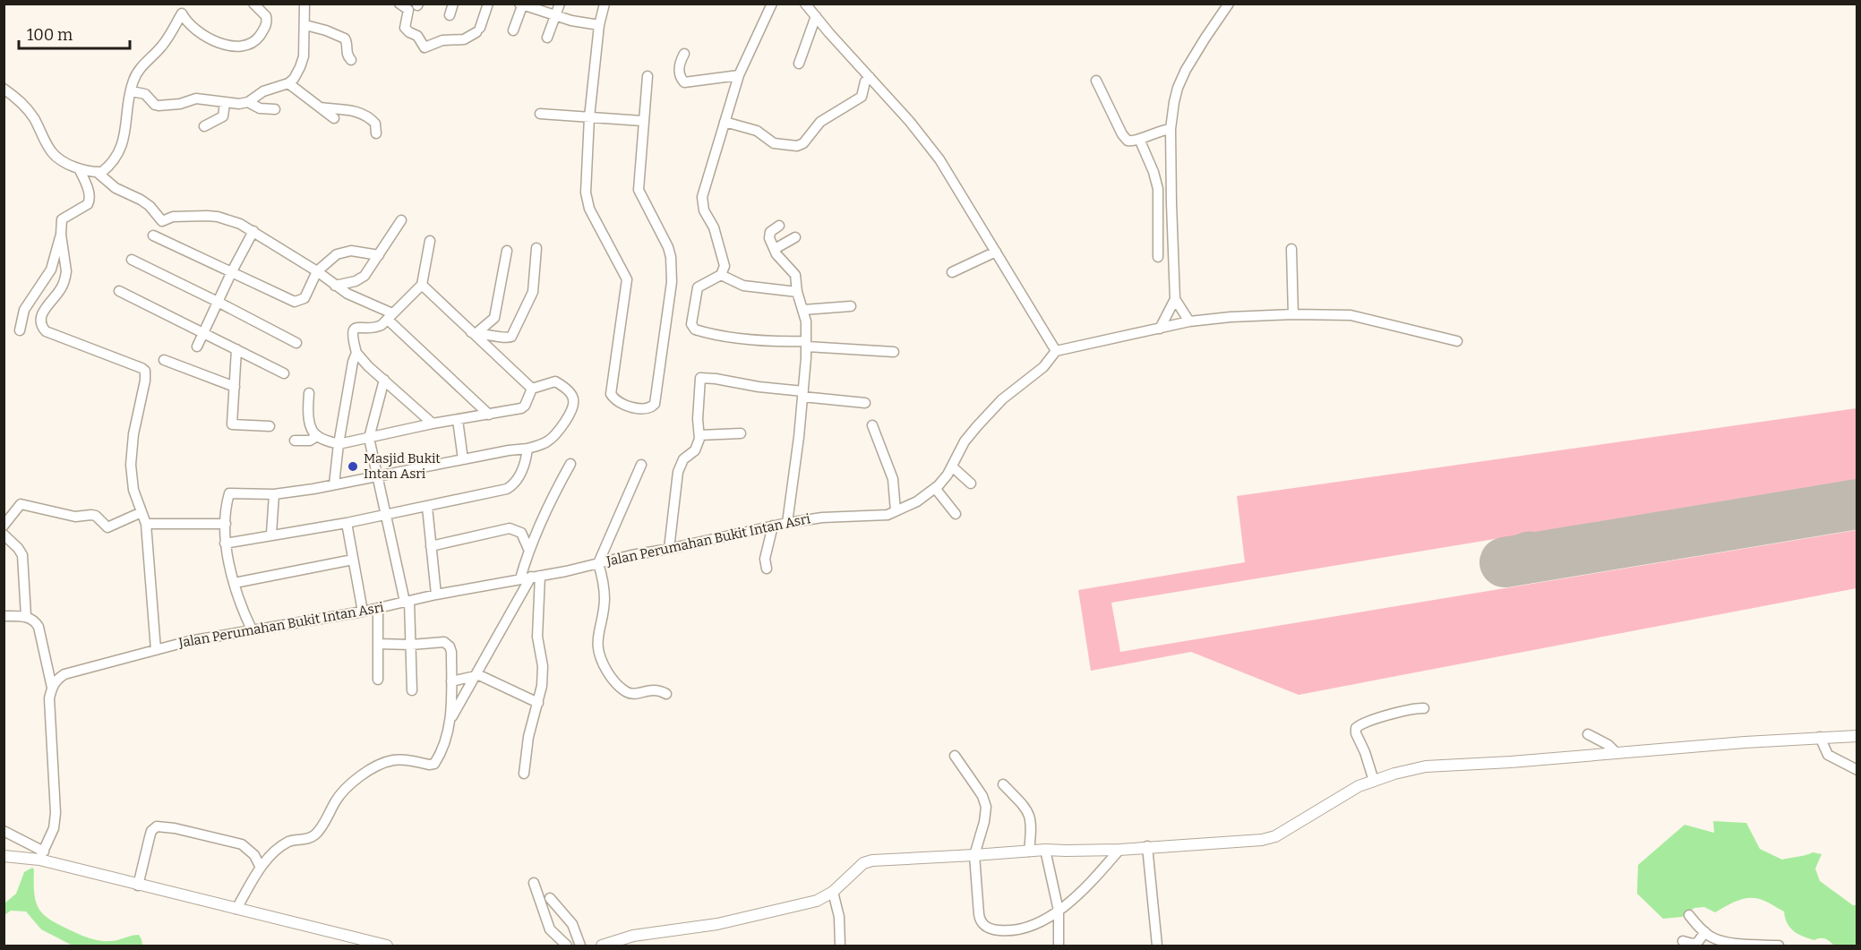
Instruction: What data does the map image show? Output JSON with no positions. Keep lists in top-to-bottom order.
{
  "streets": {
    "street": ["Jalan Perumahan Bukit Intan Asri"]
  },
  "places": ["Masjid Bukit Intan Asri"],
  "scale_bar": "100 m"
}
